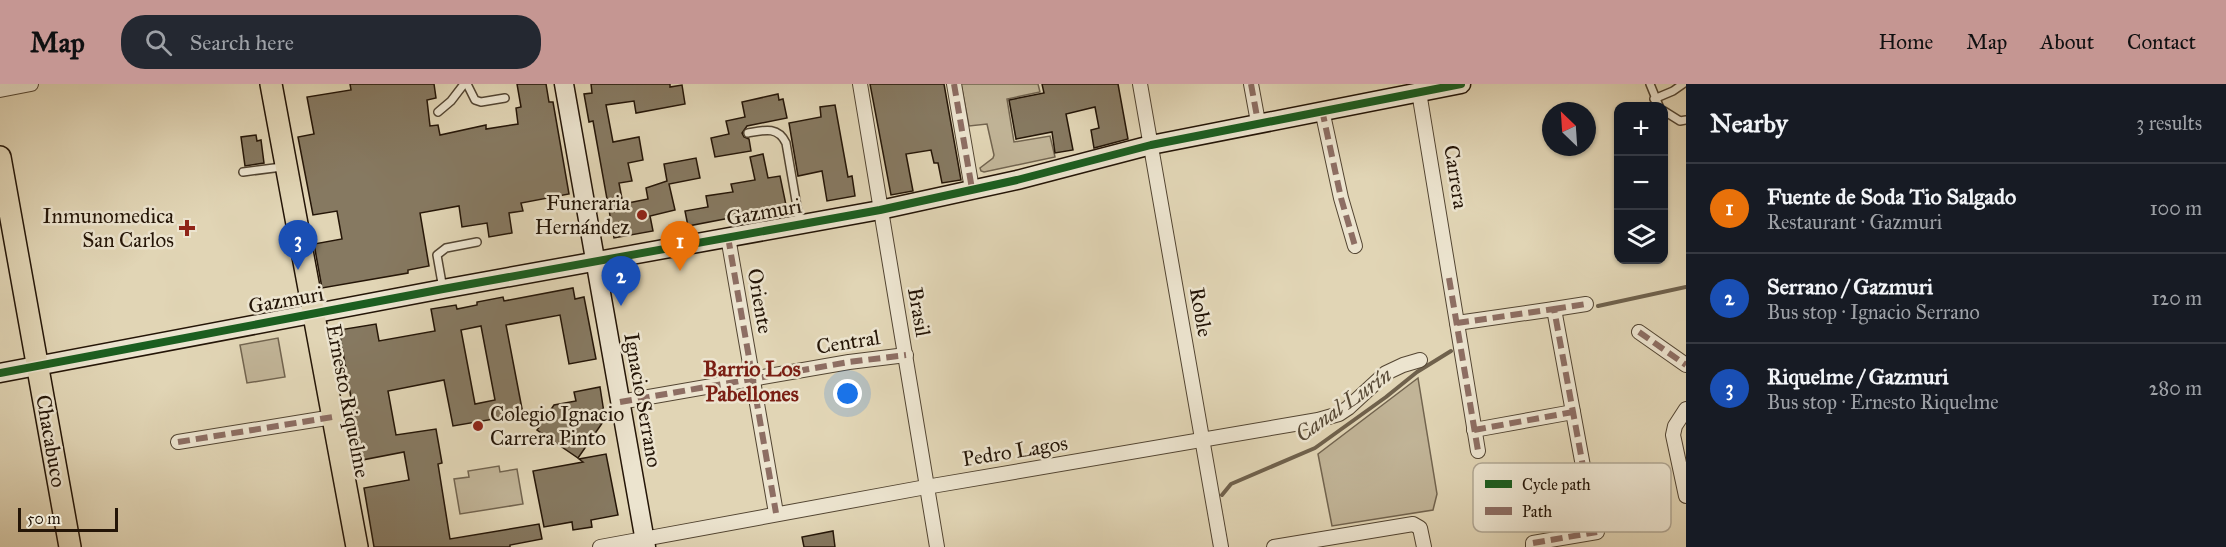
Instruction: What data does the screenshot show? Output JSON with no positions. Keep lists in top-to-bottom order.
{
  "streets": {
    "main road": ["Ernesto Riquelme", "Chacabuco"],
    "street": [
      "Carrera",
      "Gazmuri",
      "Oriente",
      "Brasil",
      "Roble",
      "Central",
      "Ignacio Serrano",
      "Pedro Lagos"
    ]
  },
  "crossings": [
    ["Carrera", "Gazmuri"],
    ["Gazmuri", "Oriente"],
    ["Gazmuri", "Brasil"],
    ["Gazmuri", "Roble"],
    ["Gazmuri", "Ignacio Serrano"],
    ["Gazmuri", "Ernesto Riquelme"],
    ["Gazmuri", "Chacabuco"],
    ["Oriente", "Central"],
    ["Oriente", "Pedro Lagos"],
    ["Brasil", "Central"],
    ["Brasil", "Pedro Lagos"],
    ["Roble", "Pedro Lagos"],
    ["Central", "Ignacio Serrano"],
    ["Ignacio Serrano", "Pedro Lagos"]
  ],
  "districts": ["Barrio Los Pabellones"],
  "water": ["Canal Lurín"],
  "places": {
    "other": ["Funeraria Hernández", "Colegio Ignacio Carrera Pinto"],
    "health": ["Inmunomedica San Carlos"]
  },
  "legend": ["Cycle path", "Path"],
  "scale_bar": "50 m",
  "north": "top left",
  "page": {
    "header": "Map",
    "search": "Search here",
    "nav": [
      "Home",
      "Map",
      "About",
      "Contact"
    ],
    "heading": ["Nearby", "3 results"],
    "map_buttons": ["+", "−"],
    "list": [
      {
        "mark": "1",
        "name": "Fuente de Soda Tio Salgado",
        "note": "Restaurant · Gazmuri",
        "value": "100 m"
      },
      {
        "mark": "2",
        "name": "Serrano / Gazmuri",
        "note": "Bus stop · Ignacio Serrano",
        "value": "120 m"
      },
      {
        "mark": "3",
        "name": "Riquelme / Gazmuri",
        "note": "Bus stop · Ernesto Riquelme",
        "value": "280 m"
      }
    ],
    "pins": ["3", "1", "2"],
    "scale": "50 m"
  }
}
